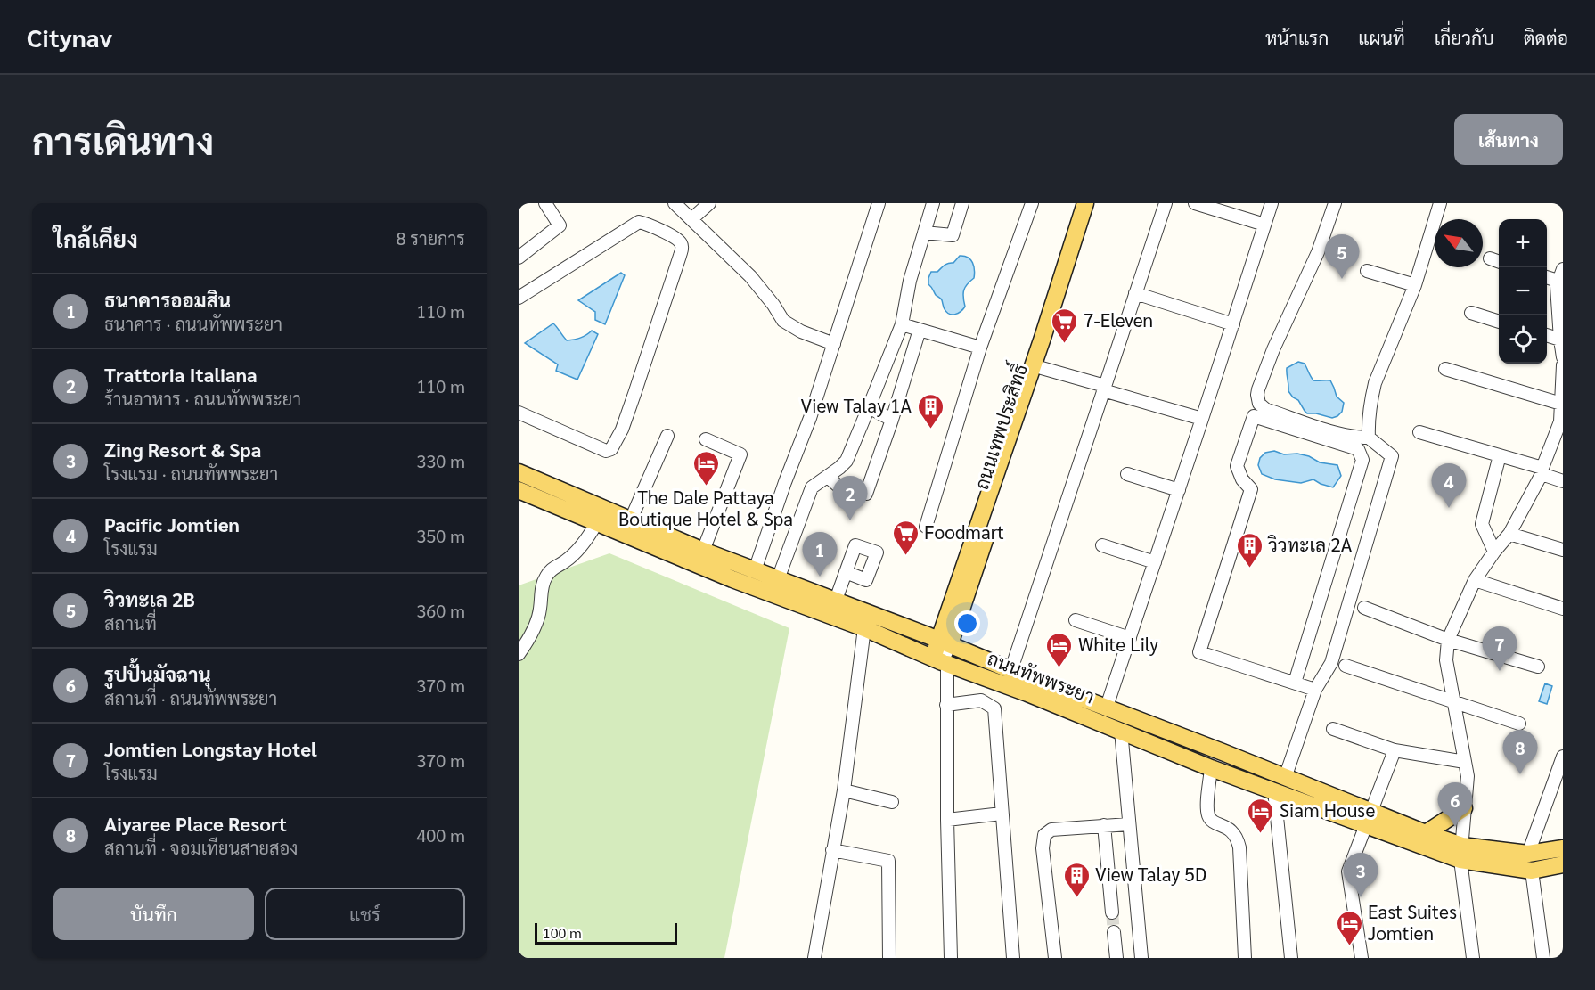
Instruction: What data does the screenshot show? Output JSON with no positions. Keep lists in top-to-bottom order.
{
  "streets": {
    "main road": ["ถนนเทพประสิทธิ์", "ถนนทัพพระยา"]
  },
  "crossings": [
    ["ถนนเทพประสิทธิ์", "ถนนทัพพระยา"]
  ],
  "places": {
    "supermarket": ["7-Eleven", "Foodmart"],
    "building": ["View Talay 1A", "วิวทะเล 2A", "View Talay 5D"],
    "hotel": [
      "The Dale Pattaya Boutique Hotel & Spa",
      "White Lily",
      "Siam House",
      "East Suites Jomtien"
    ]
  },
  "scale_bar": "100 m",
  "north": "top left",
  "page": {
    "header": "Citynav",
    "nav": [
      "หน้าแรก",
      "แผนที่",
      "เกี่ยวกับ",
      "ติดต่อ"
    ],
    "buttons": [
      "เส้นทาง",
      ["บันทึก", "แชร์"]
    ],
    "title": "การเดินทาง",
    "heading": ["ใกล้เคียง", "8 รายการ"],
    "map_buttons": ["+", "−"],
    "pins": [
      "5",
      "4",
      "2",
      "1",
      "7",
      "8",
      "6",
      "3"
    ],
    "list": [
      {
        "mark": "1",
        "name": "ธนาคารออมสิน",
        "note": "ธนาคาร · ถนนทัพพระยา",
        "value": "110 m"
      },
      {
        "mark": "2",
        "name": "Trattoria Italiana",
        "note": "ร้านอาหาร · ถนนทัพพระยา",
        "value": "110 m"
      },
      {
        "mark": "3",
        "name": "Zing Resort & Spa",
        "note": "โรงแรม · ถนนทัพพระยา",
        "value": "330 m"
      },
      {
        "mark": "4",
        "name": "Pacific Jomtien",
        "note": "โรงแรม",
        "value": "350 m"
      },
      {
        "mark": "5",
        "name": "วิวทะเล 2B",
        "note": "สถานที่",
        "value": "360 m"
      },
      {
        "mark": "6",
        "name": "รูปปั้นมัจฉานุ",
        "note": "สถานที่ · ถนนทัพพระยา",
        "value": "370 m"
      },
      {
        "mark": "7",
        "name": "Jomtien Longstay Hotel",
        "note": "โรงแรม",
        "value": "370 m"
      },
      {
        "mark": "8",
        "name": "Aiyaree Place Resort",
        "note": "สถานที่ · จอมเทียนสายสอง",
        "value": "400 m"
      }
    ],
    "scale": "100 m"
  }
}
